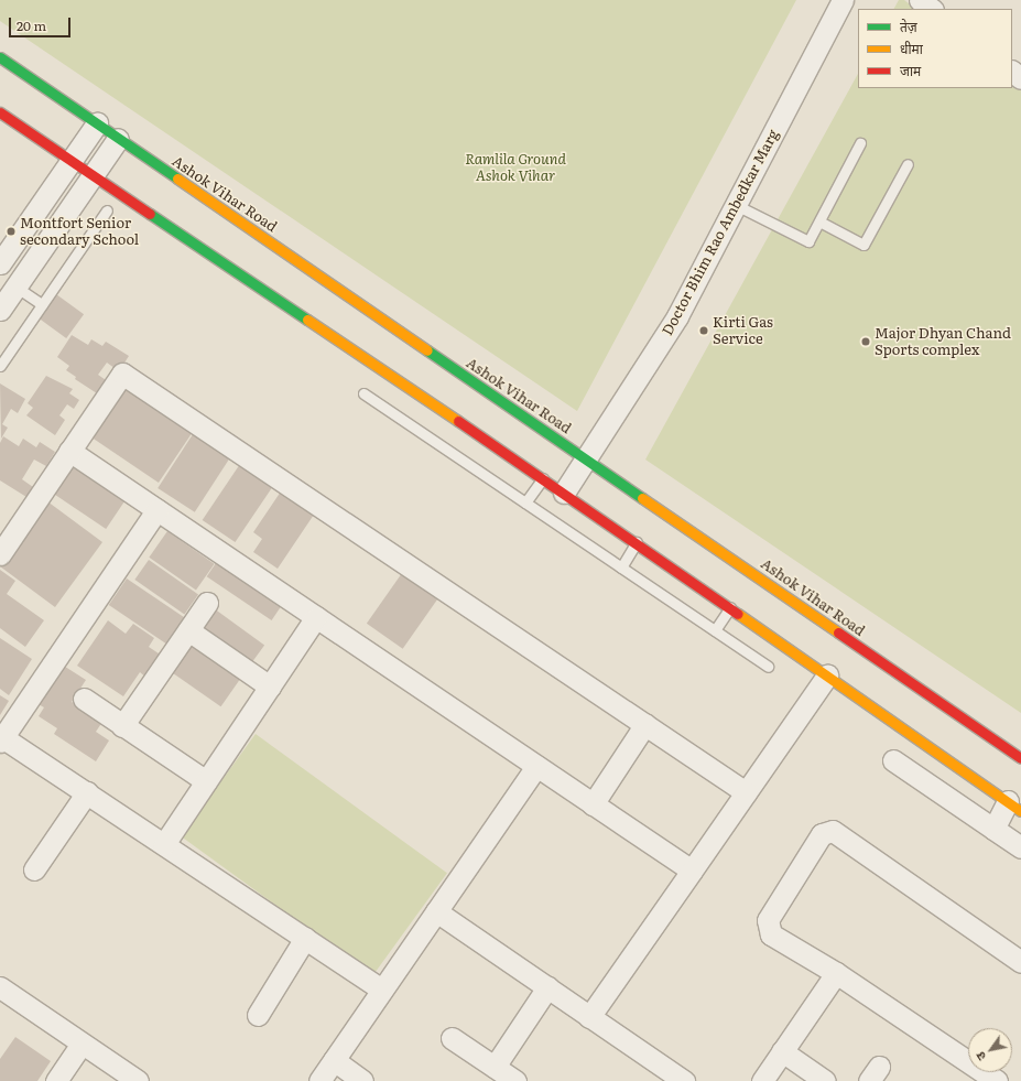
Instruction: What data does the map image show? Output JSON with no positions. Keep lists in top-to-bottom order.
{
  "streets": {
    "main road": ["Ashok Vihar Road"],
    "street": ["Doctor Bhim Rao Ambedkar Marg"]
  },
  "crossings": [
    ["Ashok Vihar Road", "Doctor Bhim Rao Ambedkar Marg"]
  ],
  "parks": ["Ramlila Ground Ashok Vihar"],
  "places": ["Montfort Senior secondary School", "Kirti Gas Service", "Major Dhyan Chand Sports complex"],
  "legend": ["तेज़", "धीमा", "जाम"],
  "scale_bar": "20 m",
  "north": "bottom left"
}
